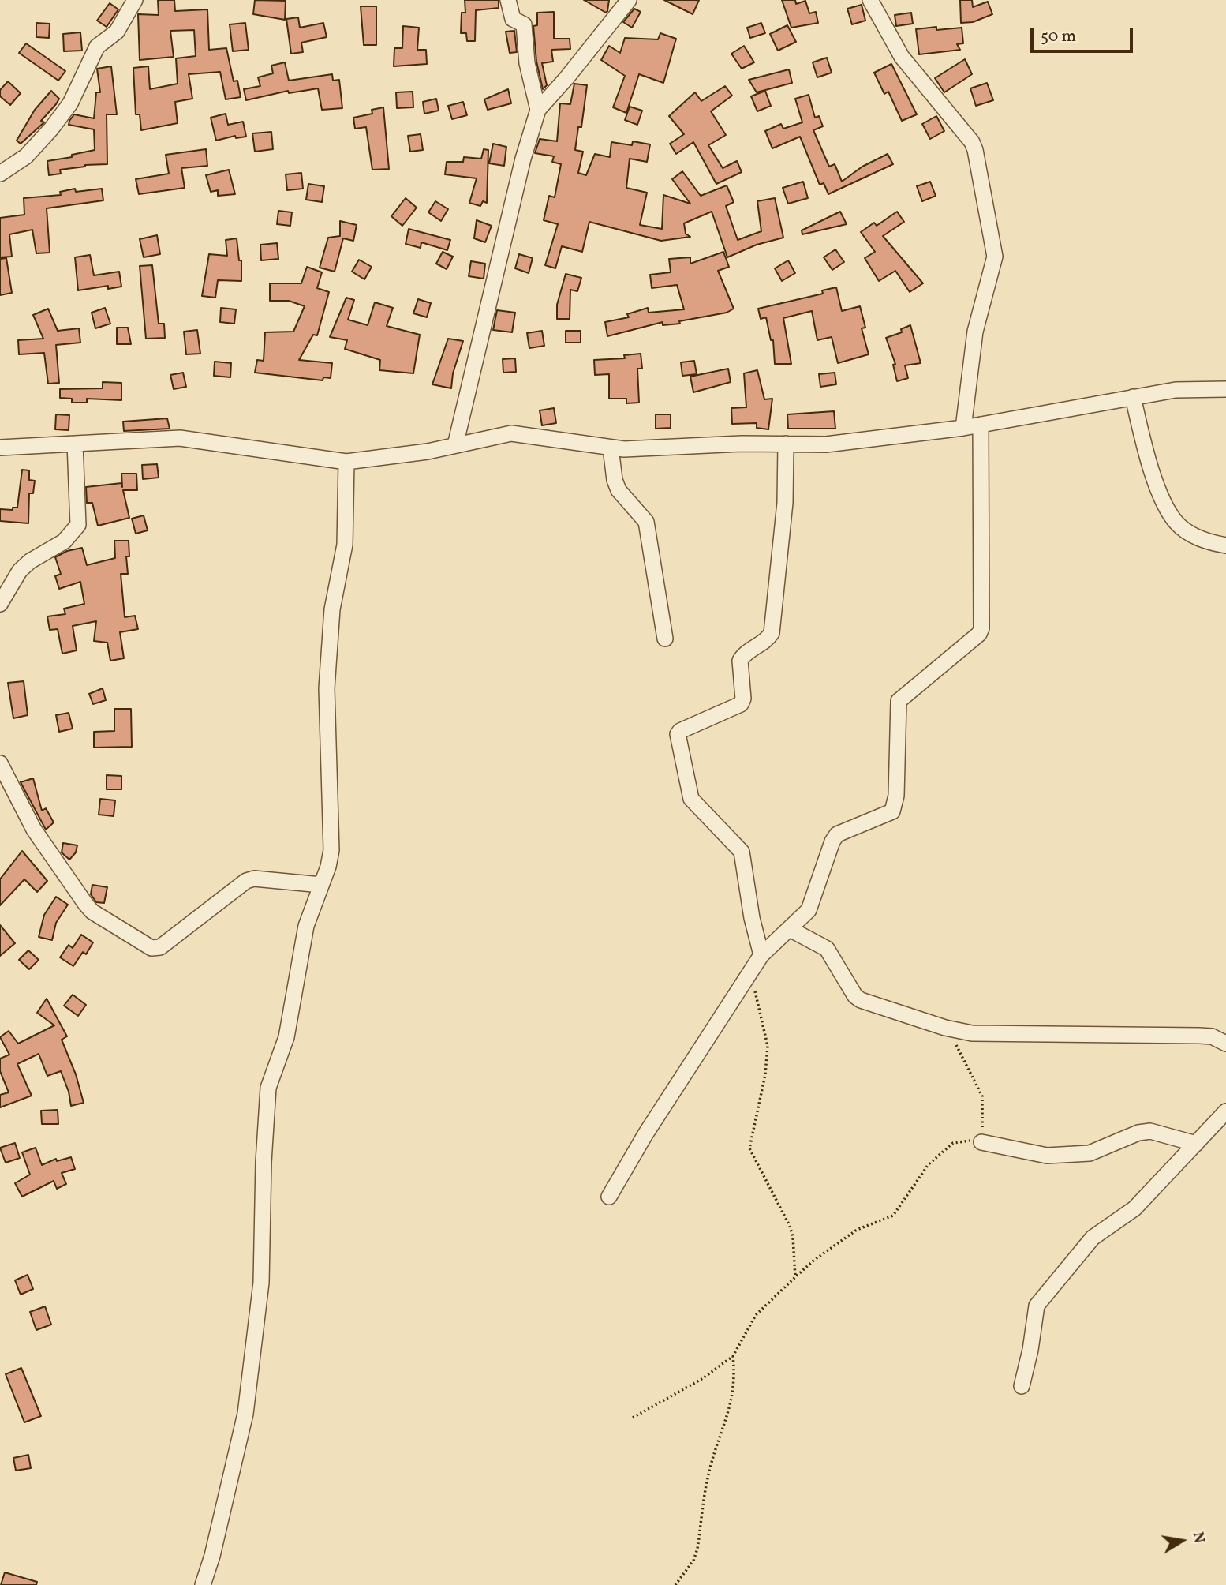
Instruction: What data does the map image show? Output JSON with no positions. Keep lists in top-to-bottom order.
{
  "scale_bar": "50 m",
  "north": "right"
}
